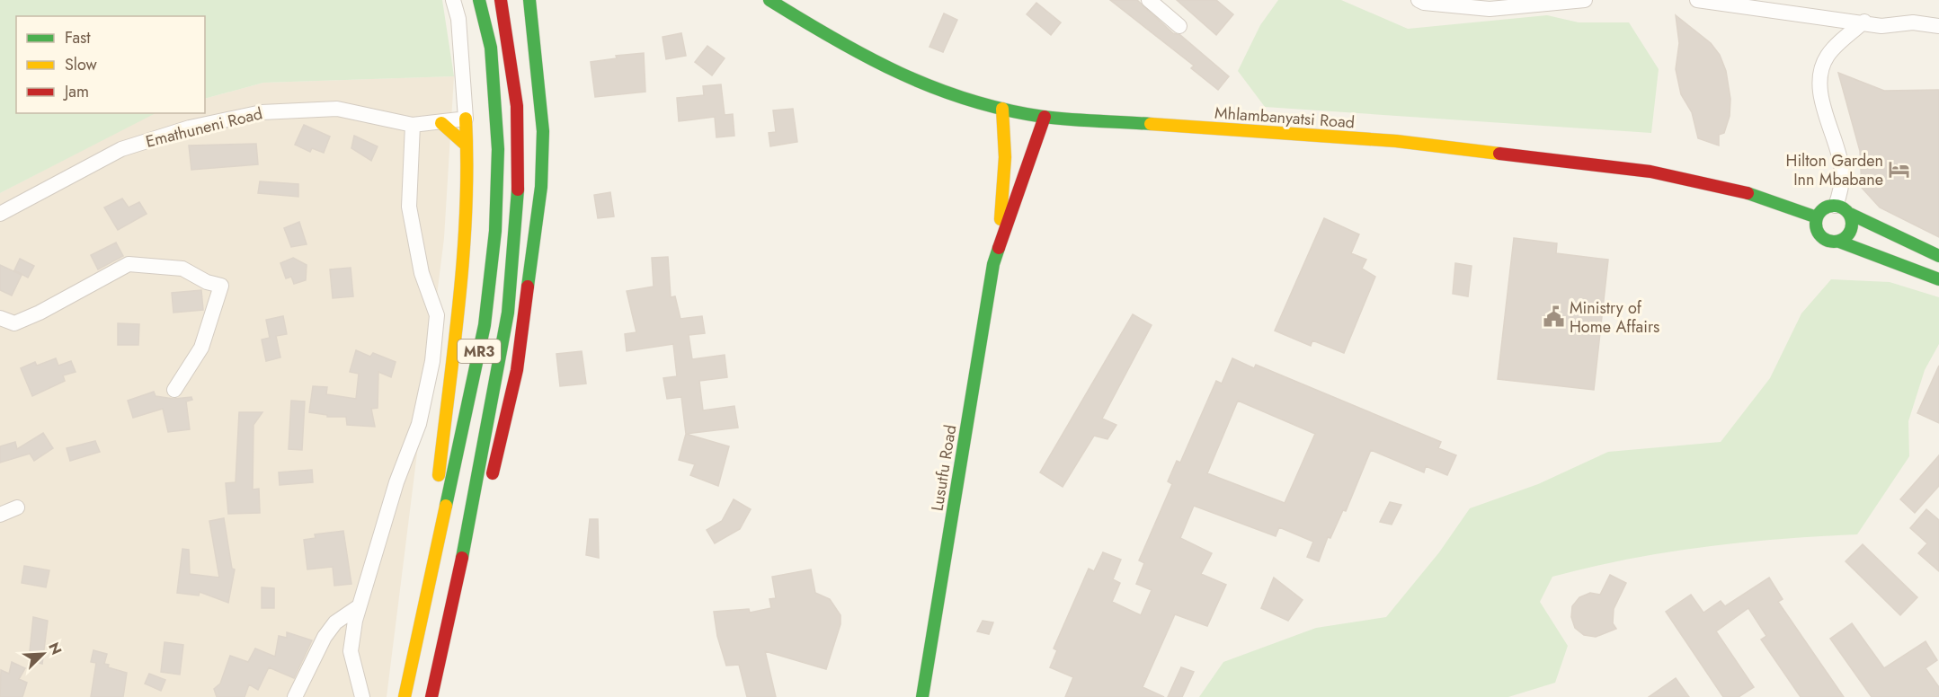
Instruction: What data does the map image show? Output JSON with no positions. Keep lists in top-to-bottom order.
{
  "streets": {
    "main road": ["Mhlambanyatsi Road", "MR3", "Lusutfu Road"],
    "street": ["Emathuneni Road"]
  },
  "crossings": [
    ["Mhlambanyatsi Road", "Lusutfu Road"]
  ],
  "places": {
    "hotel": ["Hilton Garden Inn Mbabane"],
    "public building": ["Ministry of Home Affairs"]
  },
  "legend": ["Fast", "Slow", "Jam"],
  "north": "top right"
}
